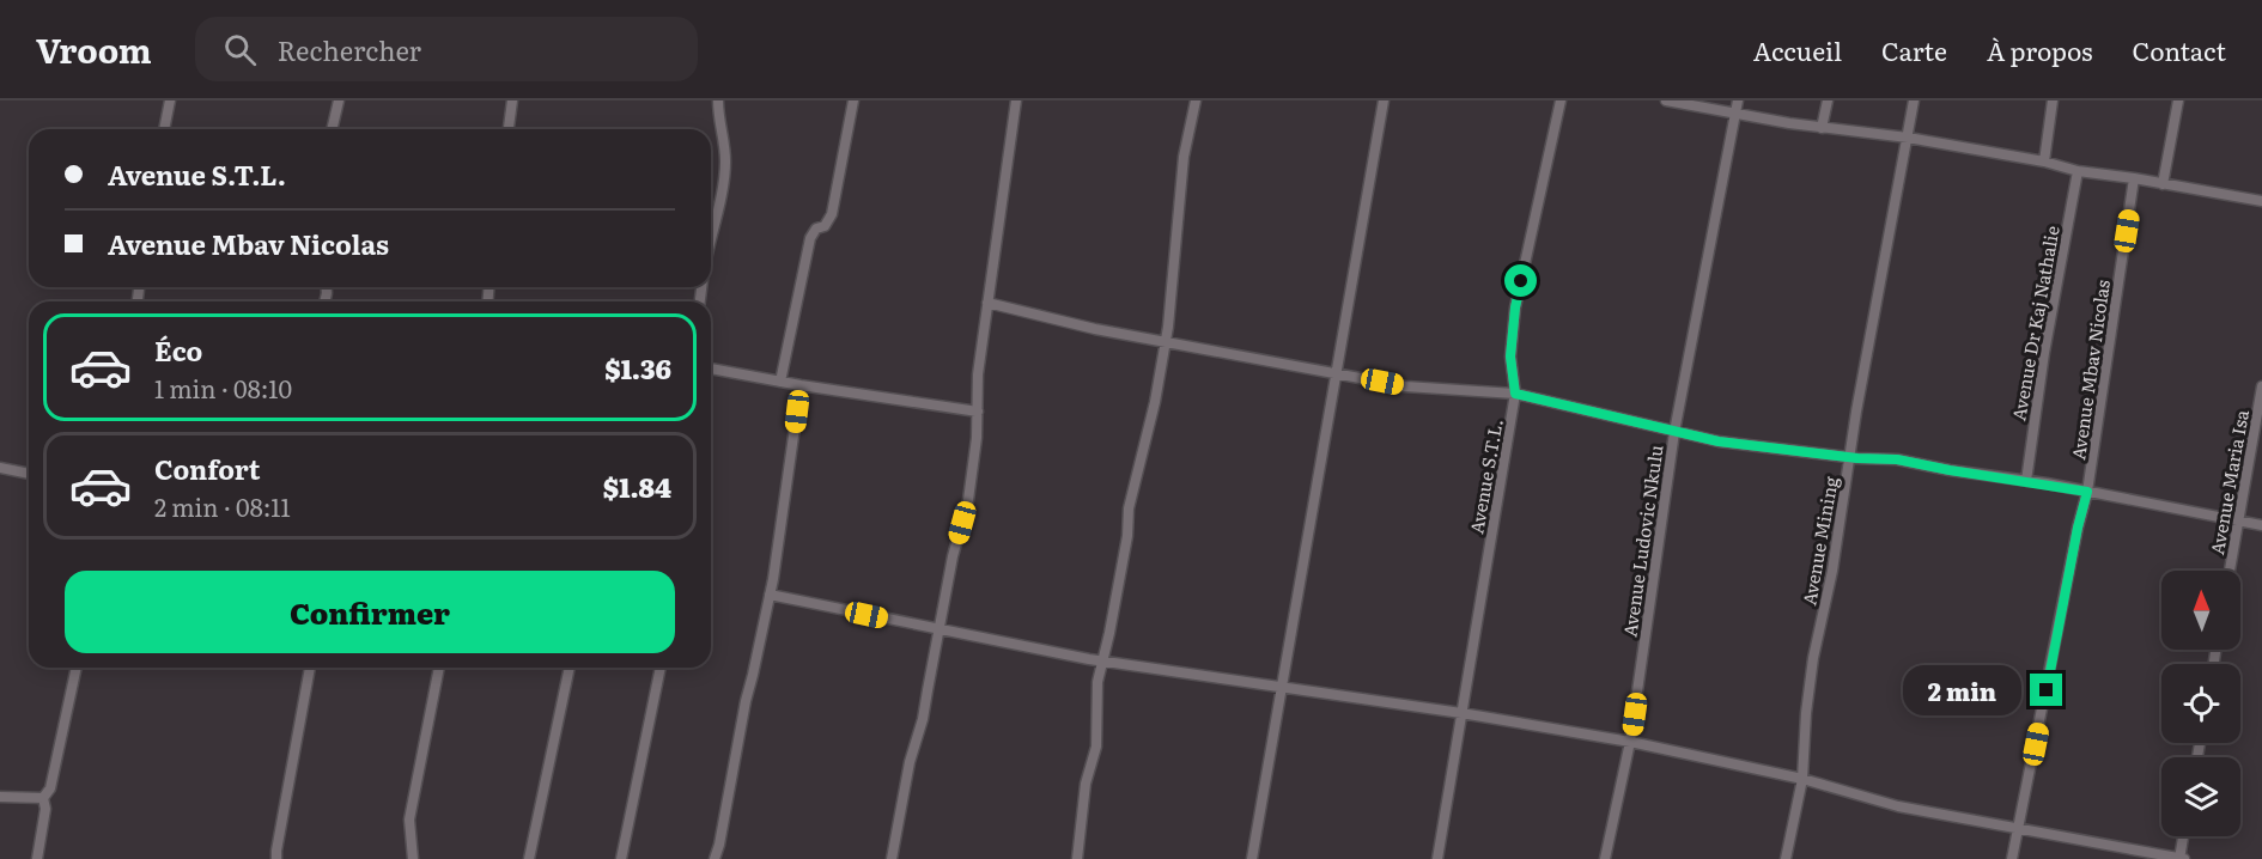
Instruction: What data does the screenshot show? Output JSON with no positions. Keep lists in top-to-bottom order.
{
  "streets": {
    "street": [
      "Avenue Dr Kaj Nathalie",
      "Avenue Mbav Nicolas",
      "Avenue S.T.L.",
      "Avenue Maria Isa",
      "Avenue Ludovic Nkulu",
      "Avenue Mining"
    ]
  },
  "north": "top",
  "page": {
    "header": "Vroom",
    "search": "Rechercher",
    "nav": [
      "Accueil",
      "Carte",
      "À propos",
      "Contact"
    ],
    "banner": ["Avenue S.T.L.", "Avenue Mbav Nicolas"],
    "list": [
      {
        "name": "Éco",
        "note": "1 min · 08:10",
        "value": "$1.36"
      },
      {
        "name": "Confort",
        "note": "2 min · 08:11",
        "value": "$1.84"
      }
    ],
    "buttons": "Confirmer",
    "bubble": "2 min"
  }
}
